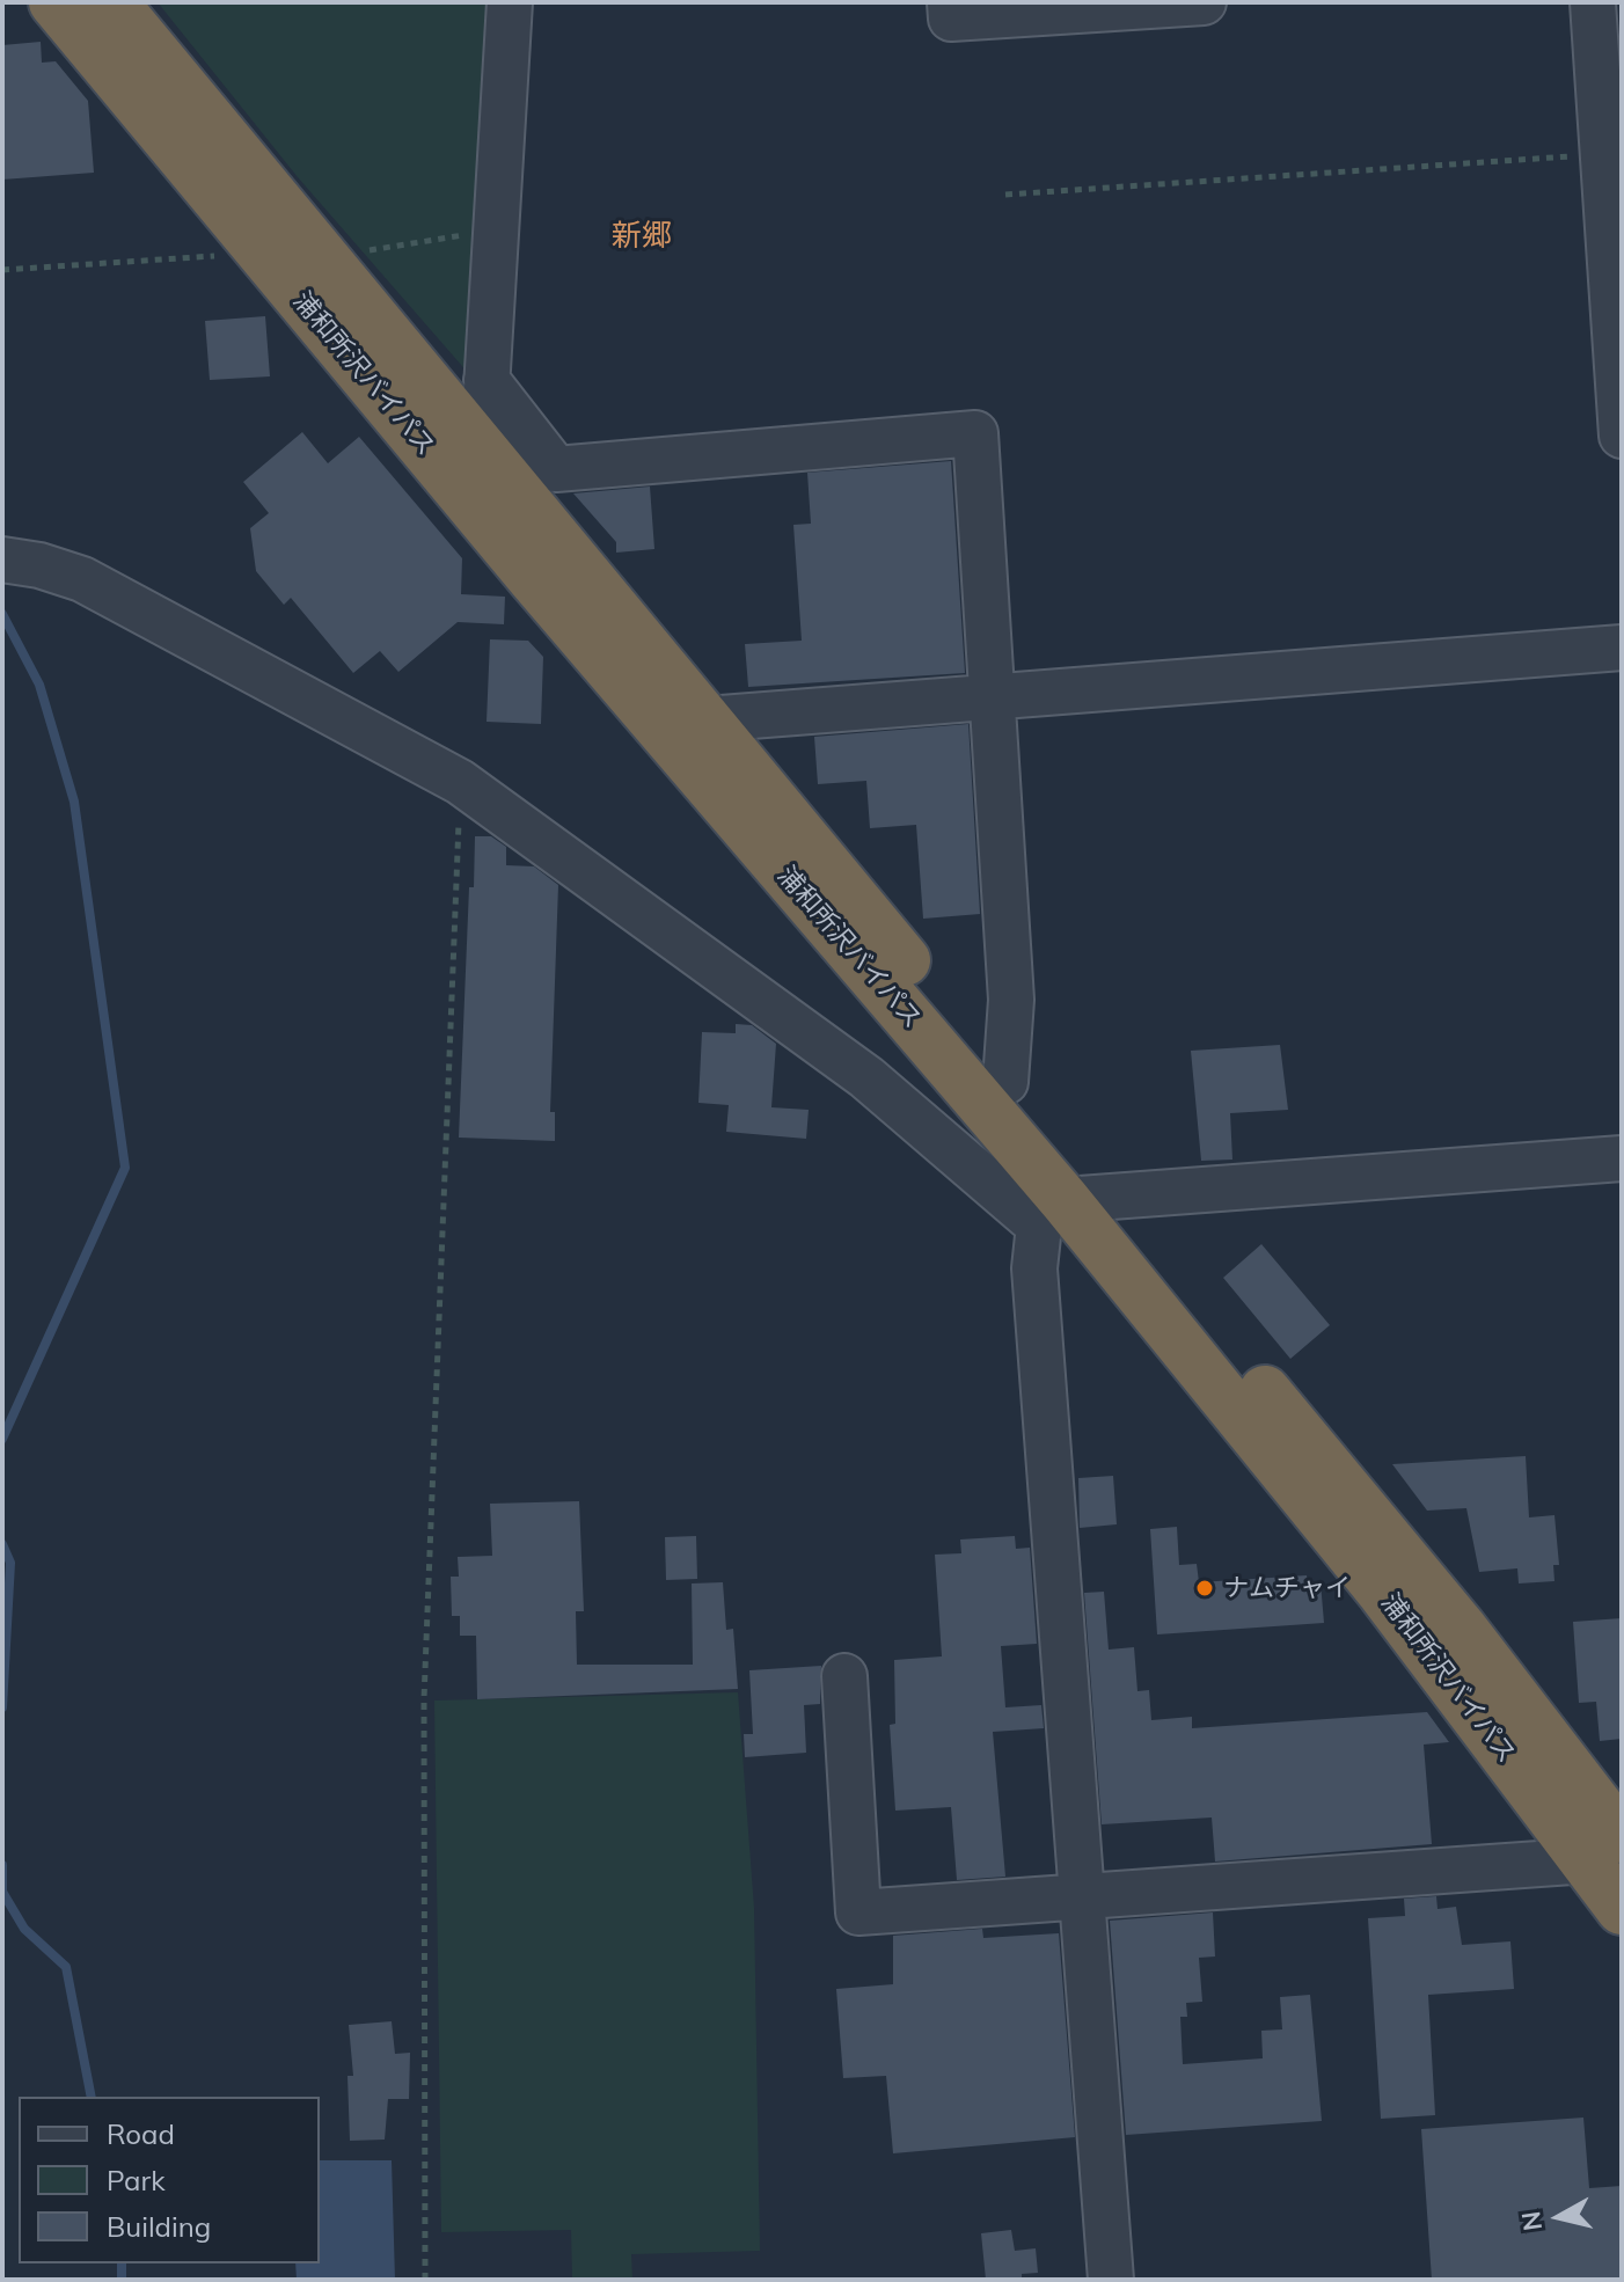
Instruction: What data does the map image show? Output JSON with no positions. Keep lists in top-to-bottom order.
{
  "streets": {
    "highway": ["浦和所沢バイパス"]
  },
  "districts": ["新郷"],
  "places": ["ナムチャイ"],
  "legend": ["Road", "Park", "Building"],
  "north": "left"
}
